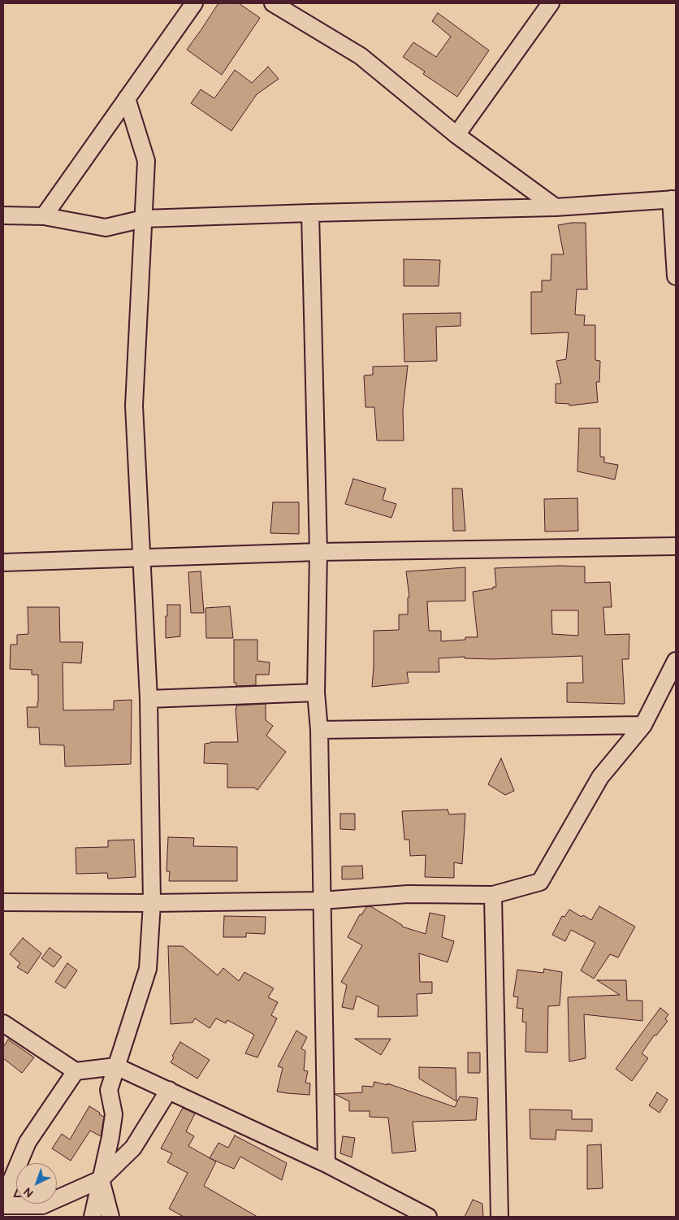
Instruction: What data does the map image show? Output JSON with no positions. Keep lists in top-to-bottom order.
{
  "north": "bottom left"
}
